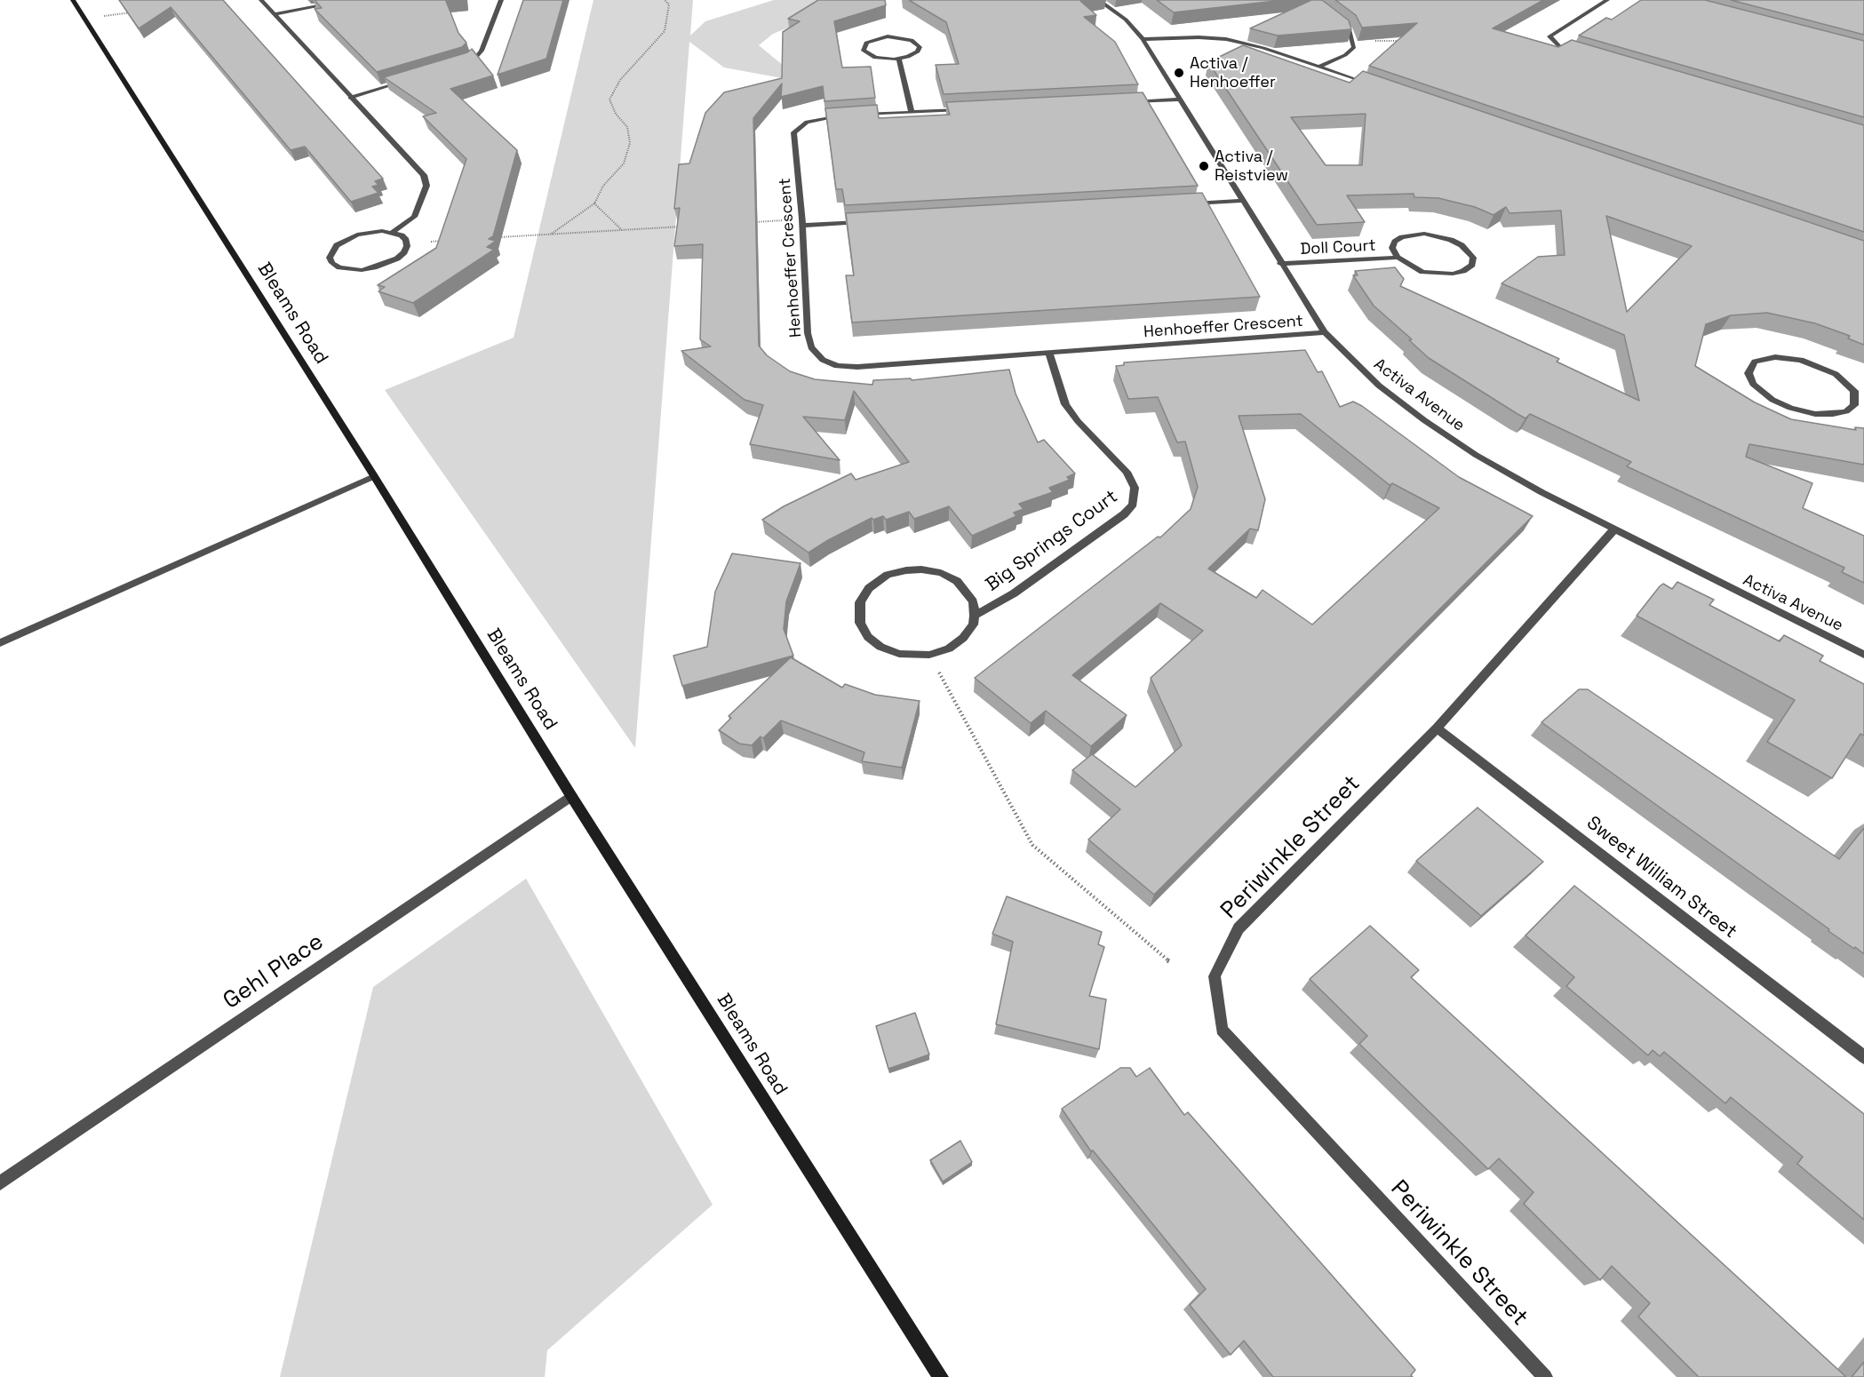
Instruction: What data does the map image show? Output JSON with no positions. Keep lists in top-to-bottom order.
{
  "streets": {
    "main road": ["Bleams Road"],
    "street": [
      "Doll Court",
      "Henhoeffer Crescent",
      "Activa Avenue",
      "Big Springs Court",
      "Periwinkle Street",
      "Sweet William Street",
      "Gehl Place"
    ]
  },
  "crossings": [
    ["Doll Court", "Activa Avenue"],
    ["Henhoeffer Crescent", "Activa Avenue"],
    ["Henhoeffer Crescent", "Big Springs Court"],
    ["Bleams Road", "Gehl Place"],
    ["Activa Avenue", "Periwinkle Street"],
    ["Periwinkle Street", "Sweet William Street"]
  ],
  "places": ["Activa / Henhoeffer", "Activa / Reistview"]
}
